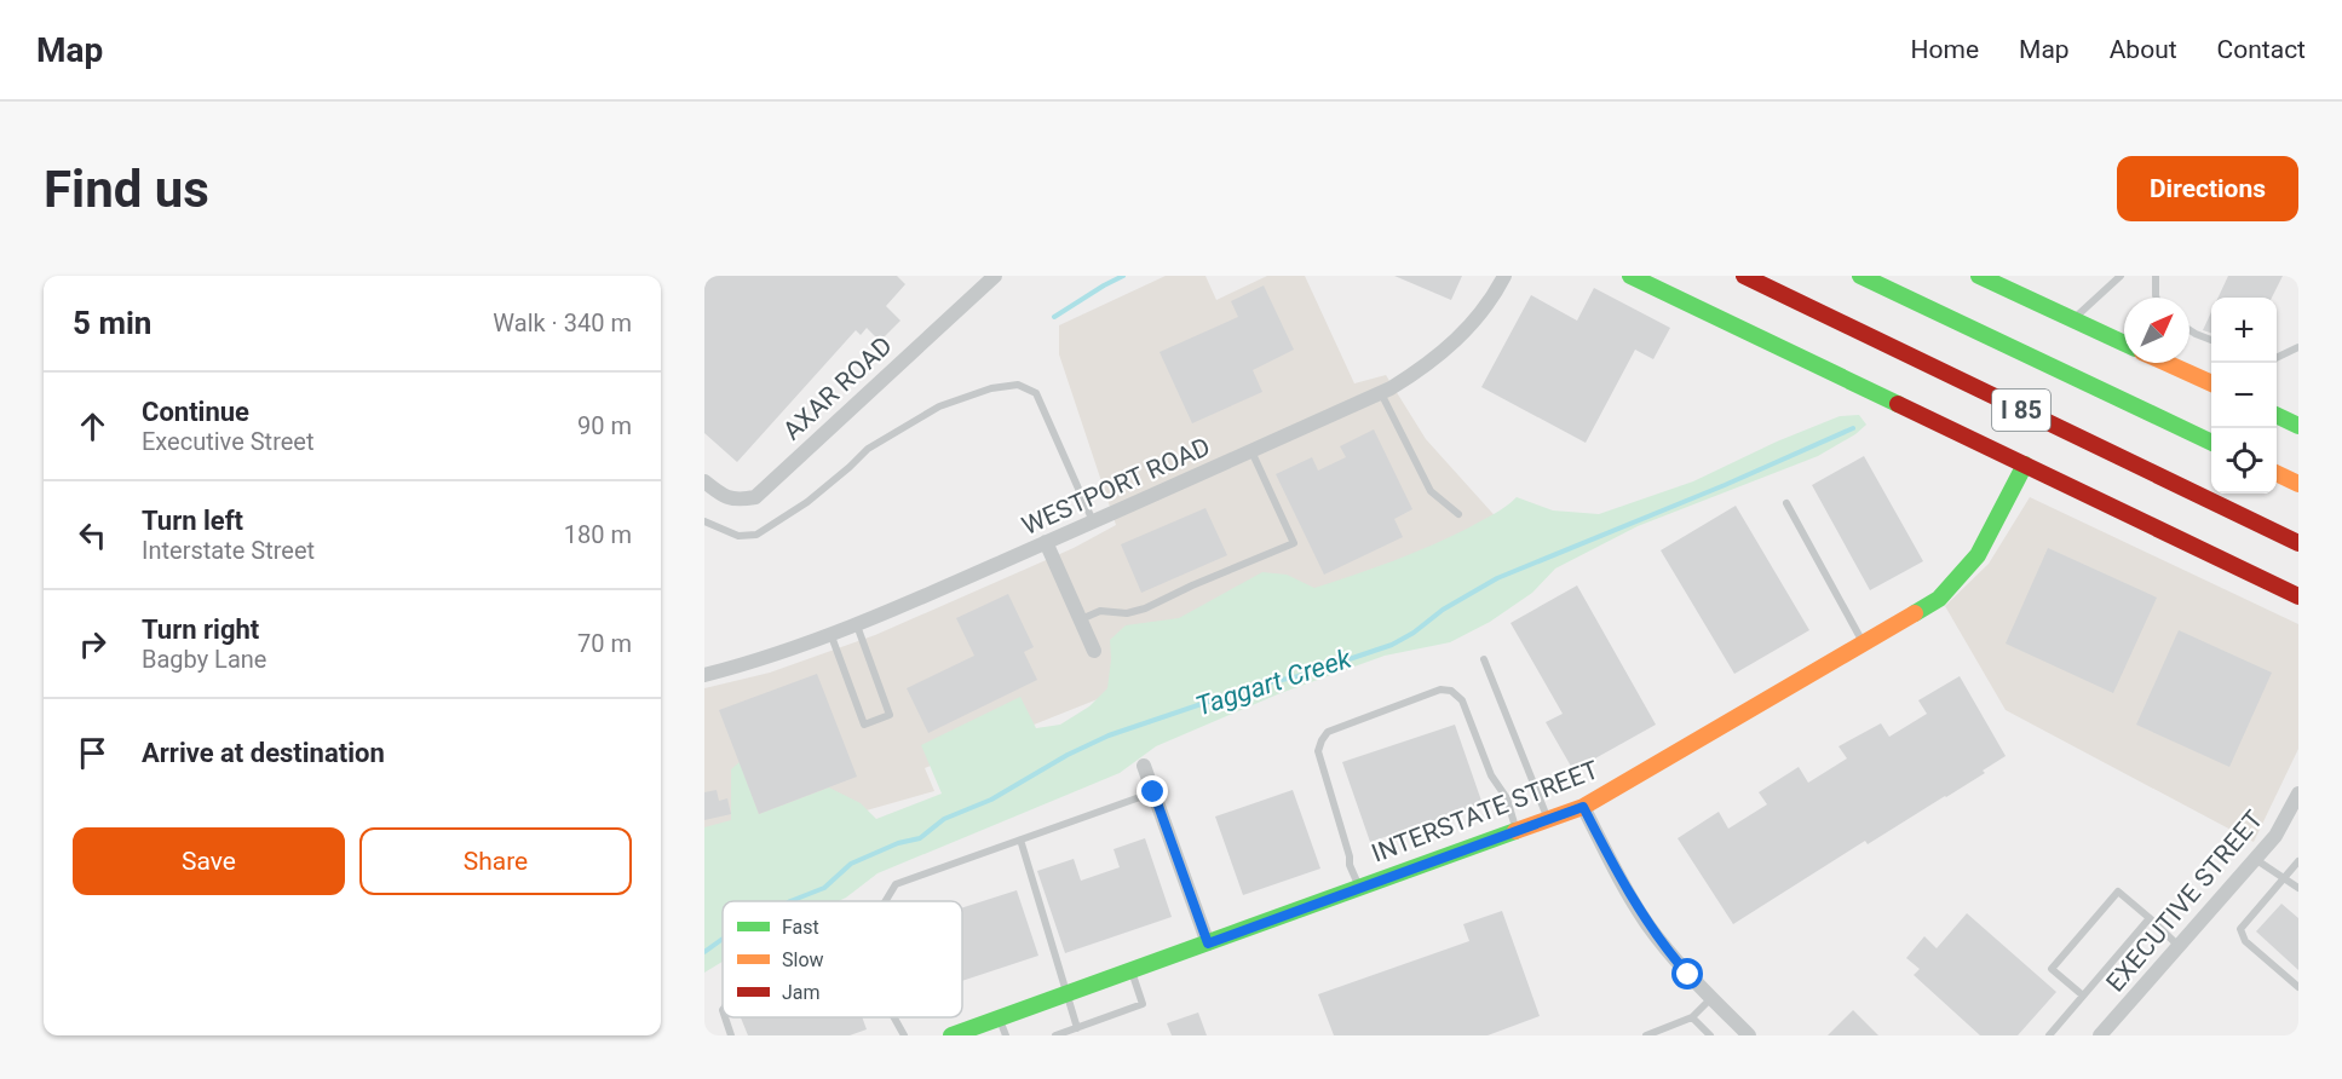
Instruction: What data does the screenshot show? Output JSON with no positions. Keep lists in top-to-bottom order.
{
  "streets": {
    "main road": ["I 85", "INTERSTATE STREET"],
    "street": ["AXAR ROAD", "WESTPORT ROAD", "EXECUTIVE STREET"]
  },
  "water": ["Taggart Creek"],
  "legend": ["Fast", "Slow", "Jam"],
  "north": "top right",
  "page": {
    "header": "Map",
    "nav": [
      "Home",
      "Map",
      "About",
      "Contact"
    ],
    "buttons": [
      "Directions",
      ["Save", "Share"]
    ],
    "title": "Find us",
    "heading": ["5 min", "Walk · 340 m"],
    "map_buttons": ["+", "−"],
    "list": [
      ["Continue", "Executive Street", "90 m"],
      ["Turn left", "Interstate Street", "180 m"],
      ["Turn right", "Bagby Lane", "70 m"],
      "Arrive at destination"
    ]
  }
}
